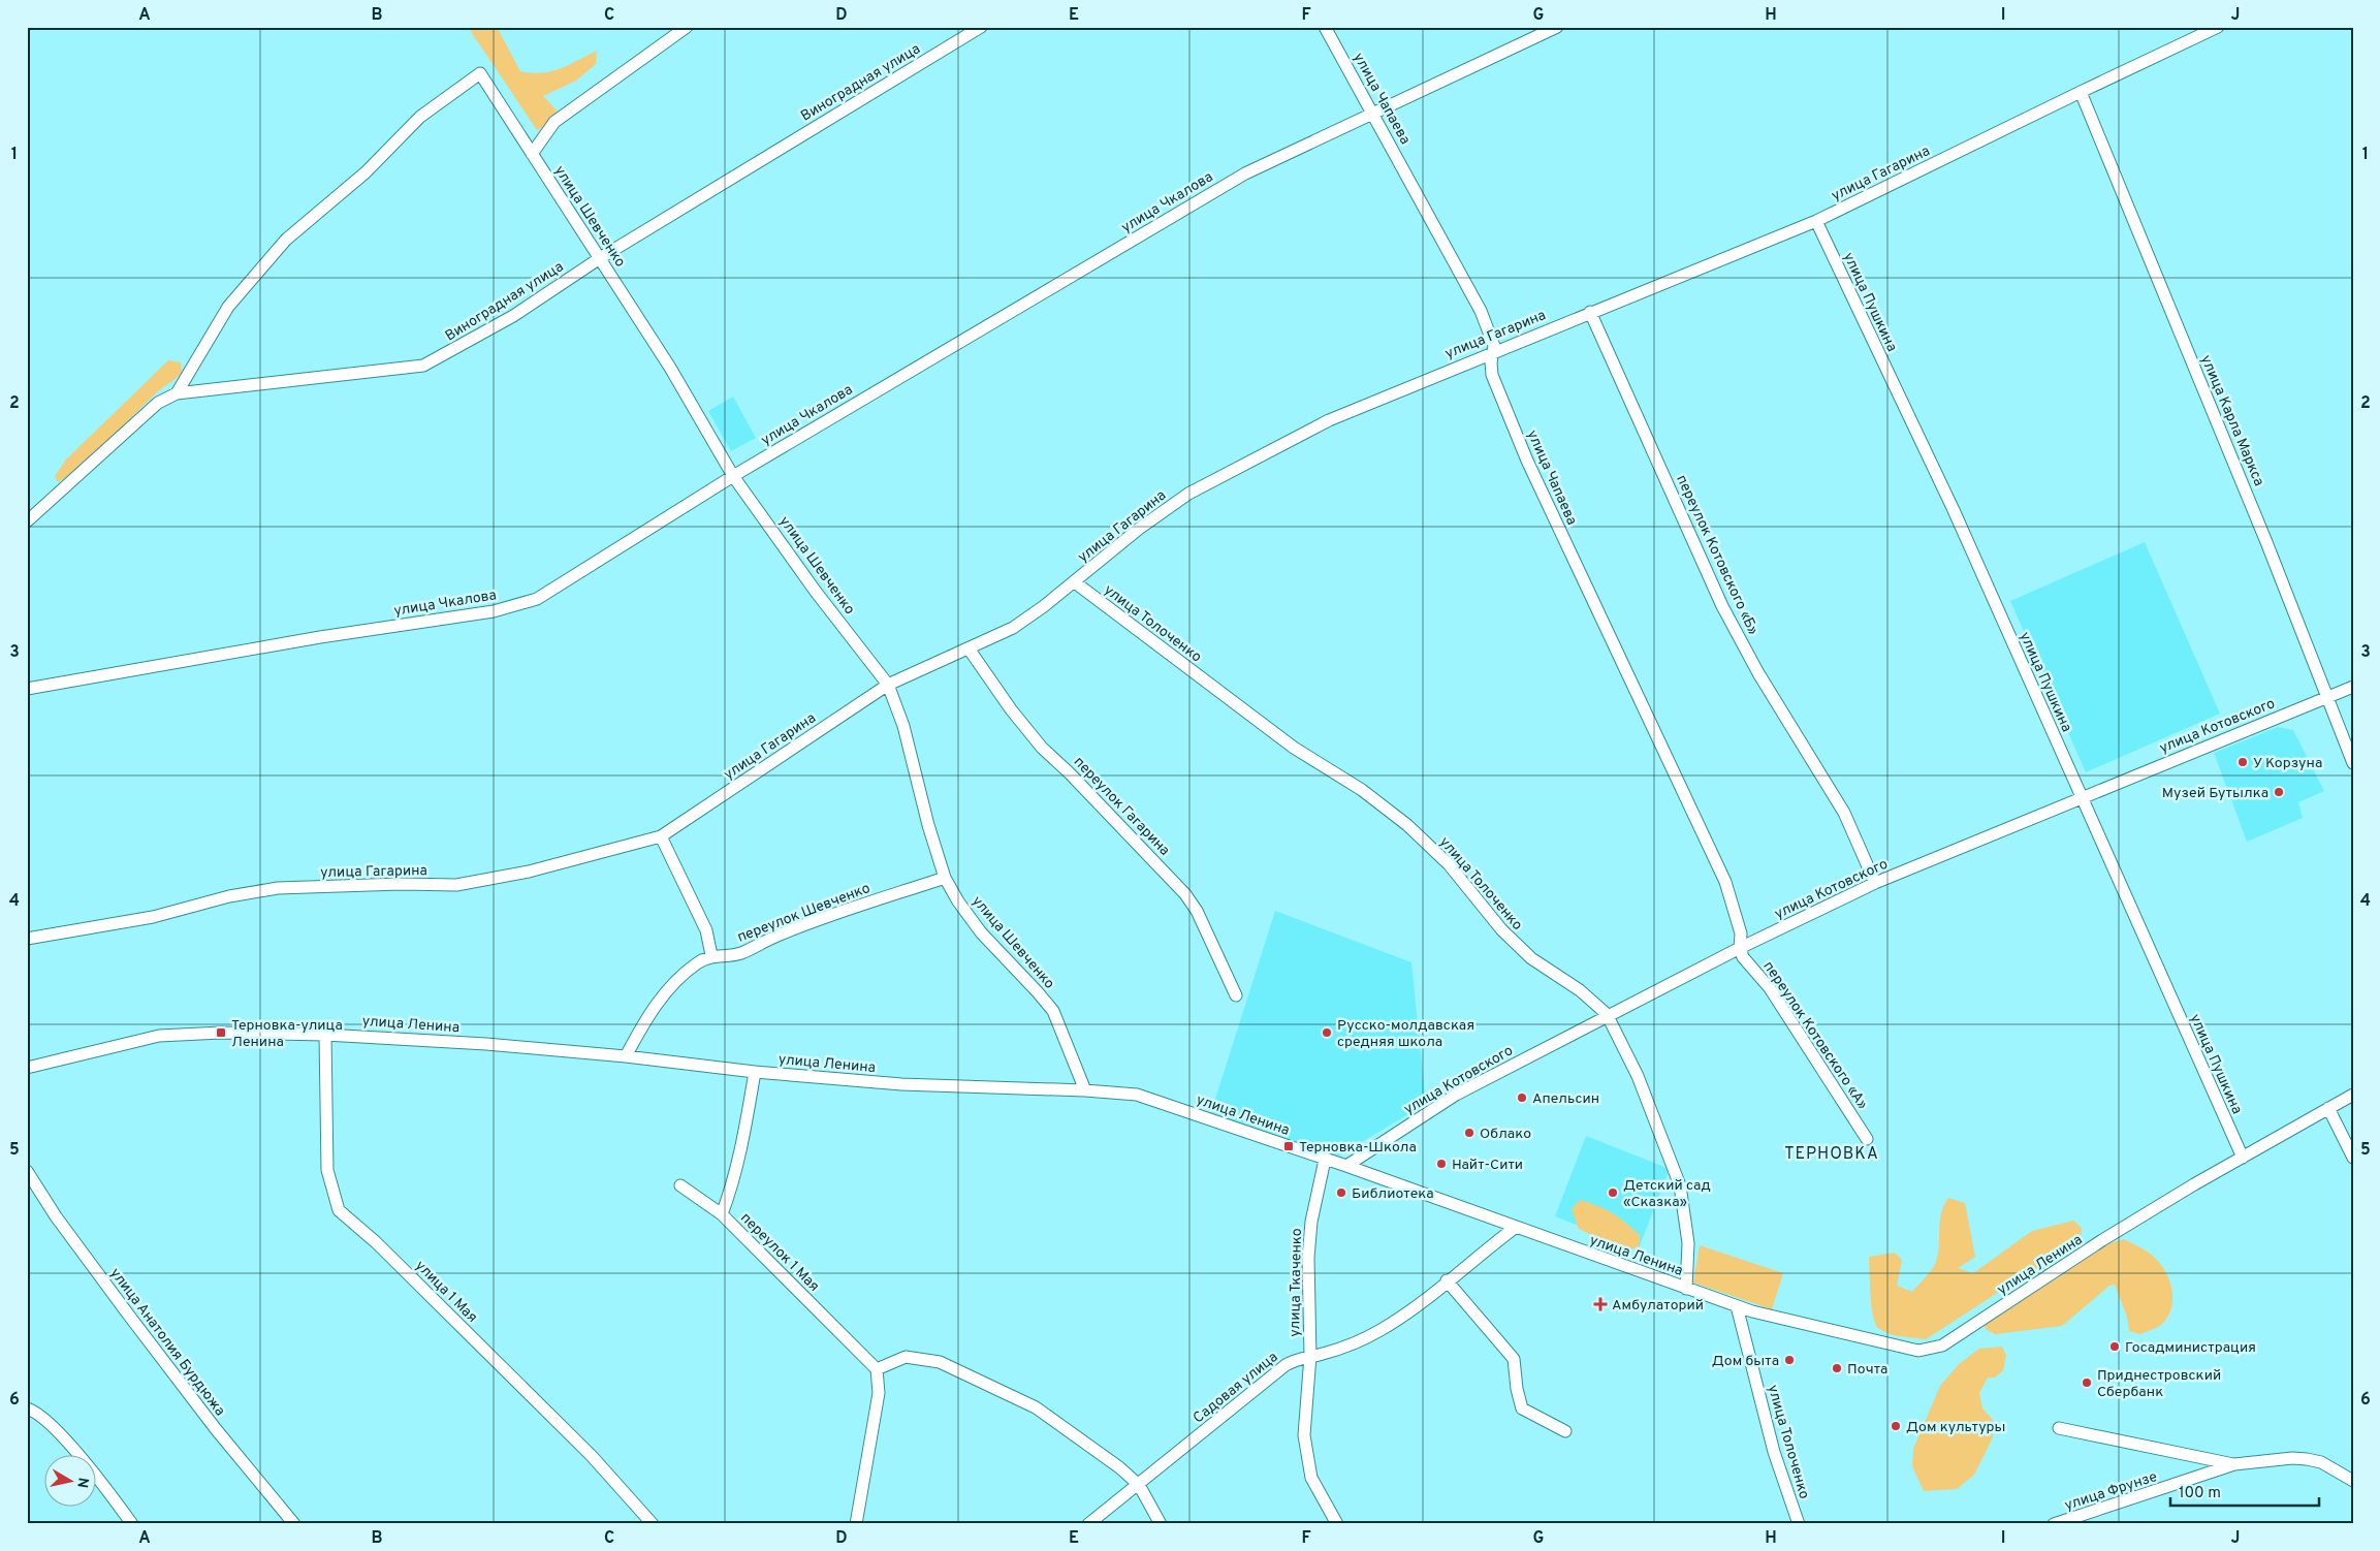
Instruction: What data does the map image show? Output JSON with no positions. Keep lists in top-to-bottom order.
{
  "streets": {
    "street": [
      "Виноградная улица",
      "улица Чапаева",
      "улица Гагарина",
      "улица Чкалова",
      "улица Шевченко",
      "улица Пушкина",
      "улица Карла Маркса",
      "переулок Котовского «Б»",
      "улица Толоченко",
      "улица Котовского",
      "переулок Гагарина",
      "переулок Шевченко",
      "улица Ленина",
      "переулок Котовского «А»",
      "переулок 1 Мая",
      "улица Ткаченко",
      "улица 1 Мая",
      "улица Анатолия Бурдюжа",
      "Садовая улица",
      "улица Фрунзе"
    ]
  },
  "crossings": [
    ["Виноградная улица", "улица Шевченко"],
    ["улица Чапаева", "улица Гагарина"],
    ["улица Чапаева", "улица Чкалова"],
    ["улица Чапаева", "улица Котовского"],
    ["улица Чапаева", "переулок Котовского «А»"],
    ["улица Гагарина", "улица Шевченко"],
    ["улица Гагарина", "улица Пушкина"],
    ["улица Гагарина", "улица Карла Маркса"],
    ["улица Гагарина", "переулок Котовского «Б»"],
    ["улица Гагарина", "улица Толоченко"],
    ["улица Гагарина", "переулок Гагарина"],
    ["улица Чкалова", "улица Шевченко"],
    ["улица Шевченко", "переулок Шевченко"],
    ["улица Шевченко", "улица Ленина"],
    ["улица Пушкина", "улица Котовского"],
    ["улица Пушкина", "улица Ленина"],
    ["улица Карла Маркса", "улица Котовского"],
    ["переулок Котовского «Б»", "улица Котовского"],
    ["улица Толоченко", "улица Котовского"],
    ["улица Толоченко", "улица Ленина"],
    ["улица Котовского", "улица Ленина"],
    ["улица Котовского", "переулок Котовского «А»"],
    ["улица Ленина", "переулок 1 Мая"],
    ["улица Ленина", "улица Ткаченко"],
    ["улица Ленина", "улица 1 Мая"],
    ["улица Ленина", "Садовая улица"],
    ["улица Ткаченко", "Садовая улица"]
  ],
  "districts": ["ТЕРНОВКА"],
  "places": {
    "other": [
      "У Корзуна",
      "Музей Бутылка",
      "Русско-молдавская средняя школа",
      "Апельсин",
      "Облако",
      "Найт-Сити",
      "Библиотека",
      "Детский сад «Сказка»",
      "Госадминистрация",
      "Дом быта",
      "Почта",
      "Приднестровский Сбербанк",
      "Дом культуры"
    ],
    "transit": ["Терновка-улица Ленина", "Терновка-Школа"],
    "health": ["Амбулаторий"]
  },
  "scale_bar": "100 m",
  "north": "right",
  "grid": {
    "columns": [
      "A",
      "B",
      "C",
      "D",
      "E",
      "F",
      "G",
      "H",
      "I",
      "J"
    ],
    "rows": [
      "1",
      "2",
      "3",
      "4",
      "5",
      "6"
    ]
  }
}
